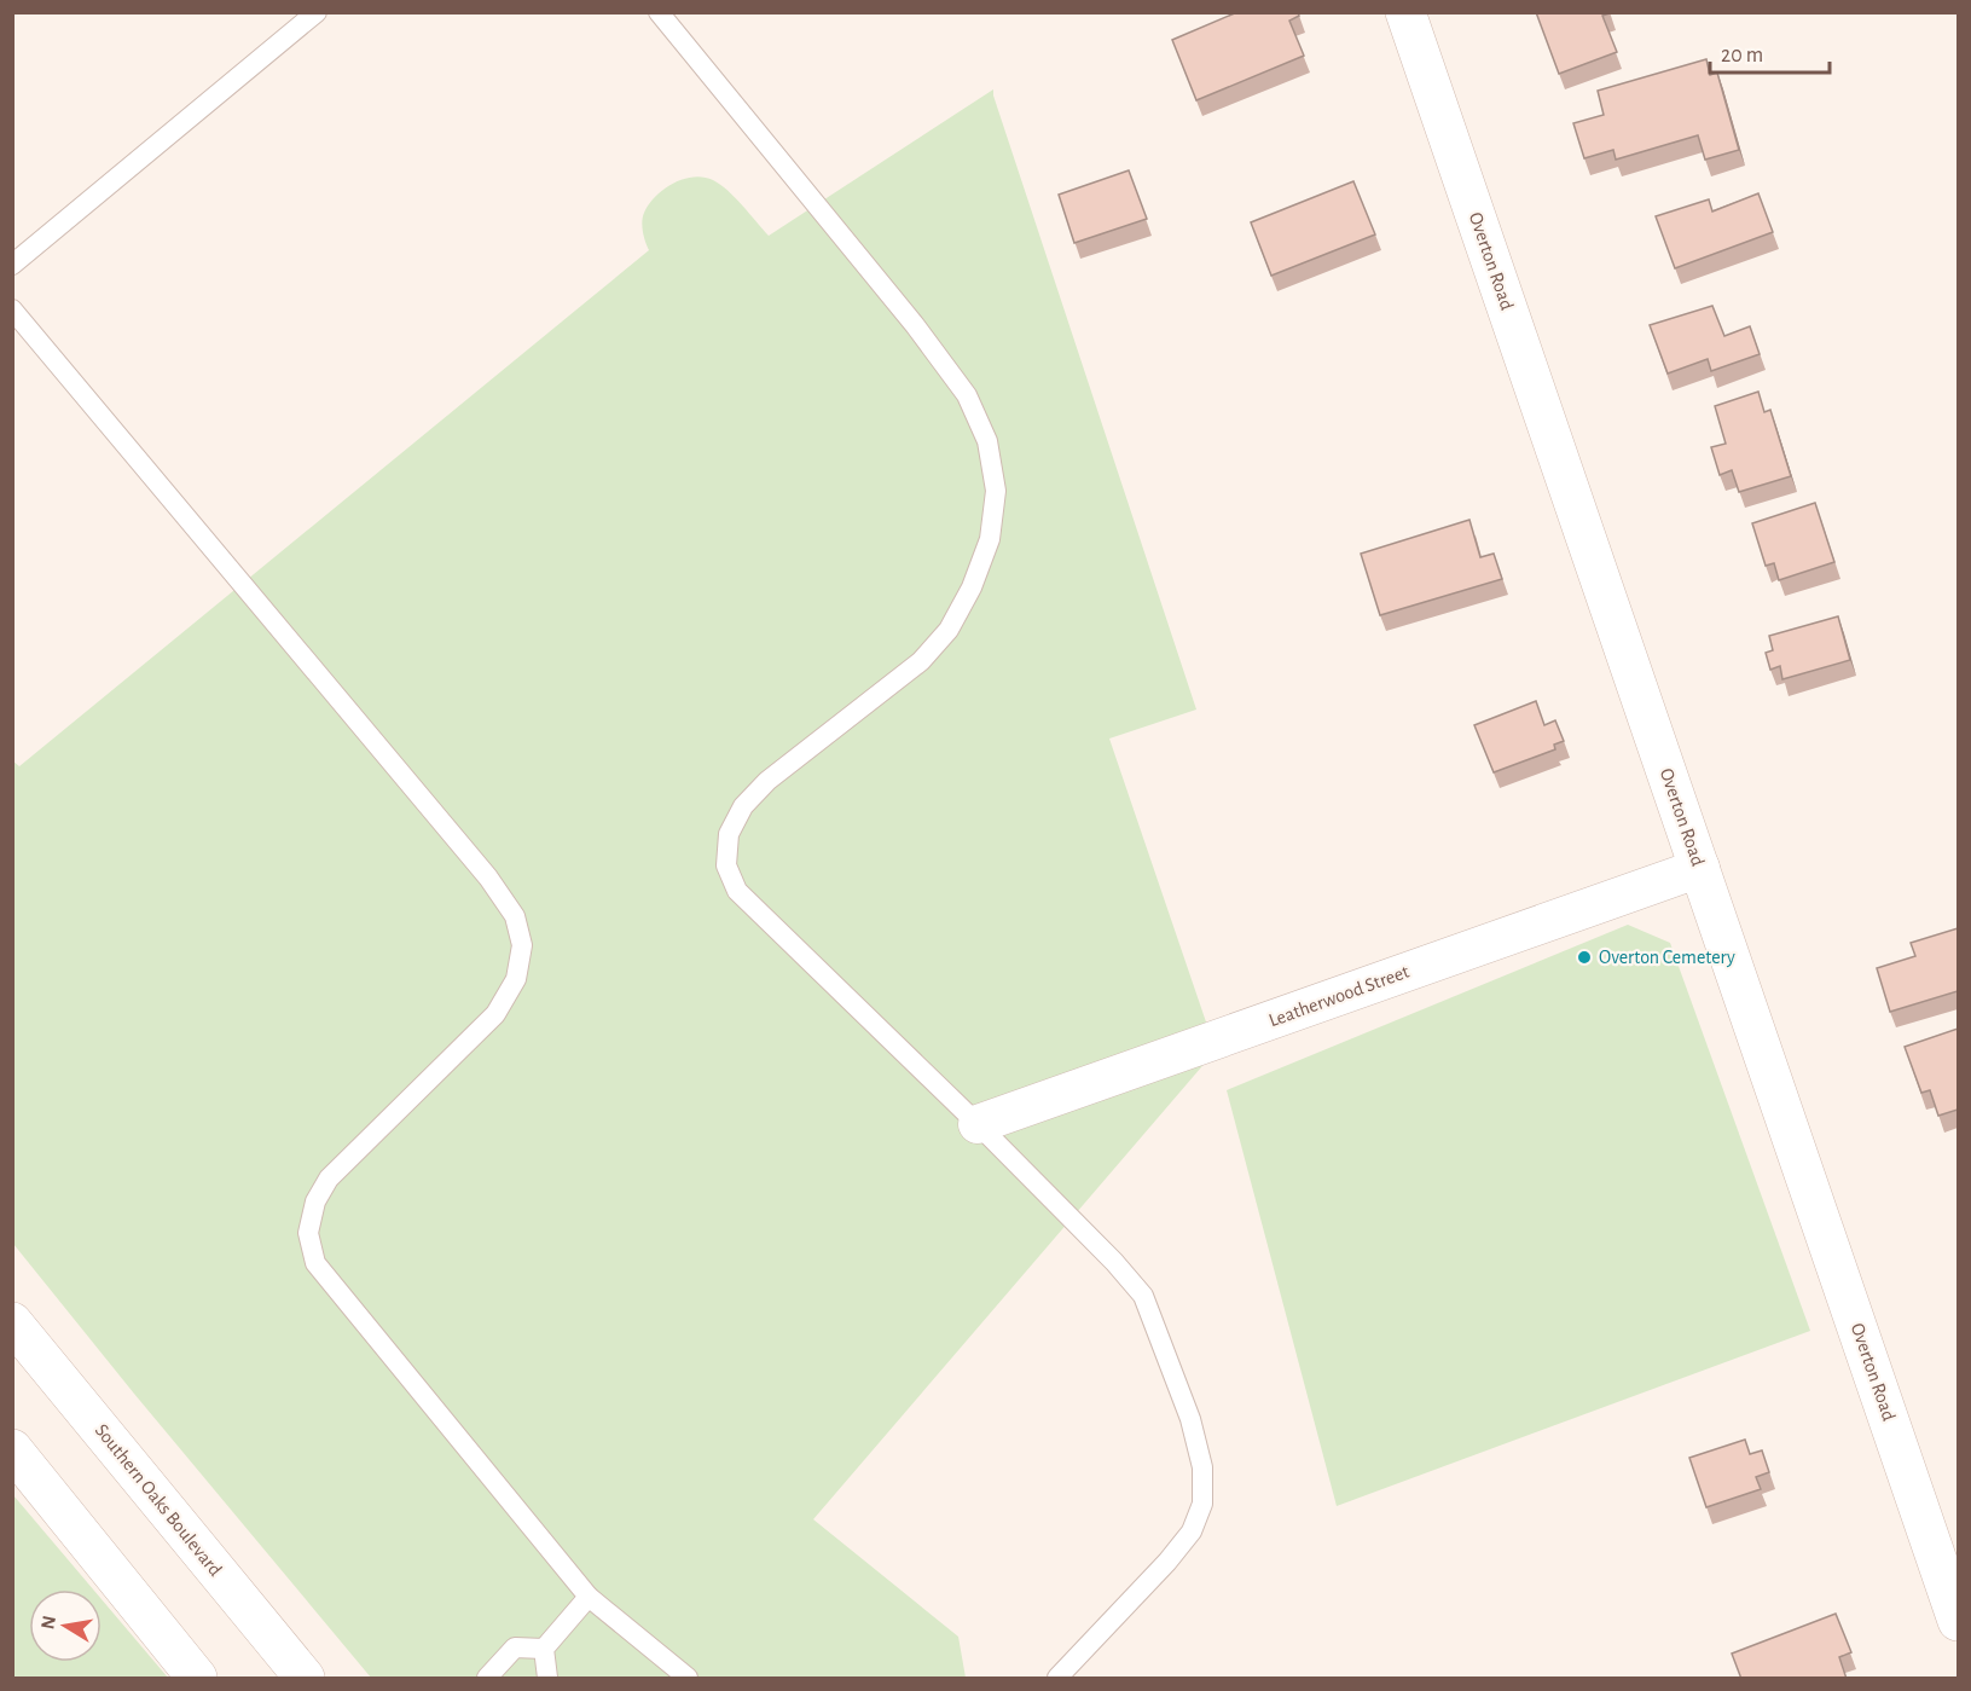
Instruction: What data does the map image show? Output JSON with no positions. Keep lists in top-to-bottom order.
{
  "streets": {
    "street": ["Overton Road", "Leatherwood Street", "Southern Oaks Boulevard"]
  },
  "crossings": [
    ["Overton Road", "Leatherwood Street"]
  ],
  "places": ["Overton Cemetery"],
  "scale_bar": "20 m",
  "north": "left"
}
